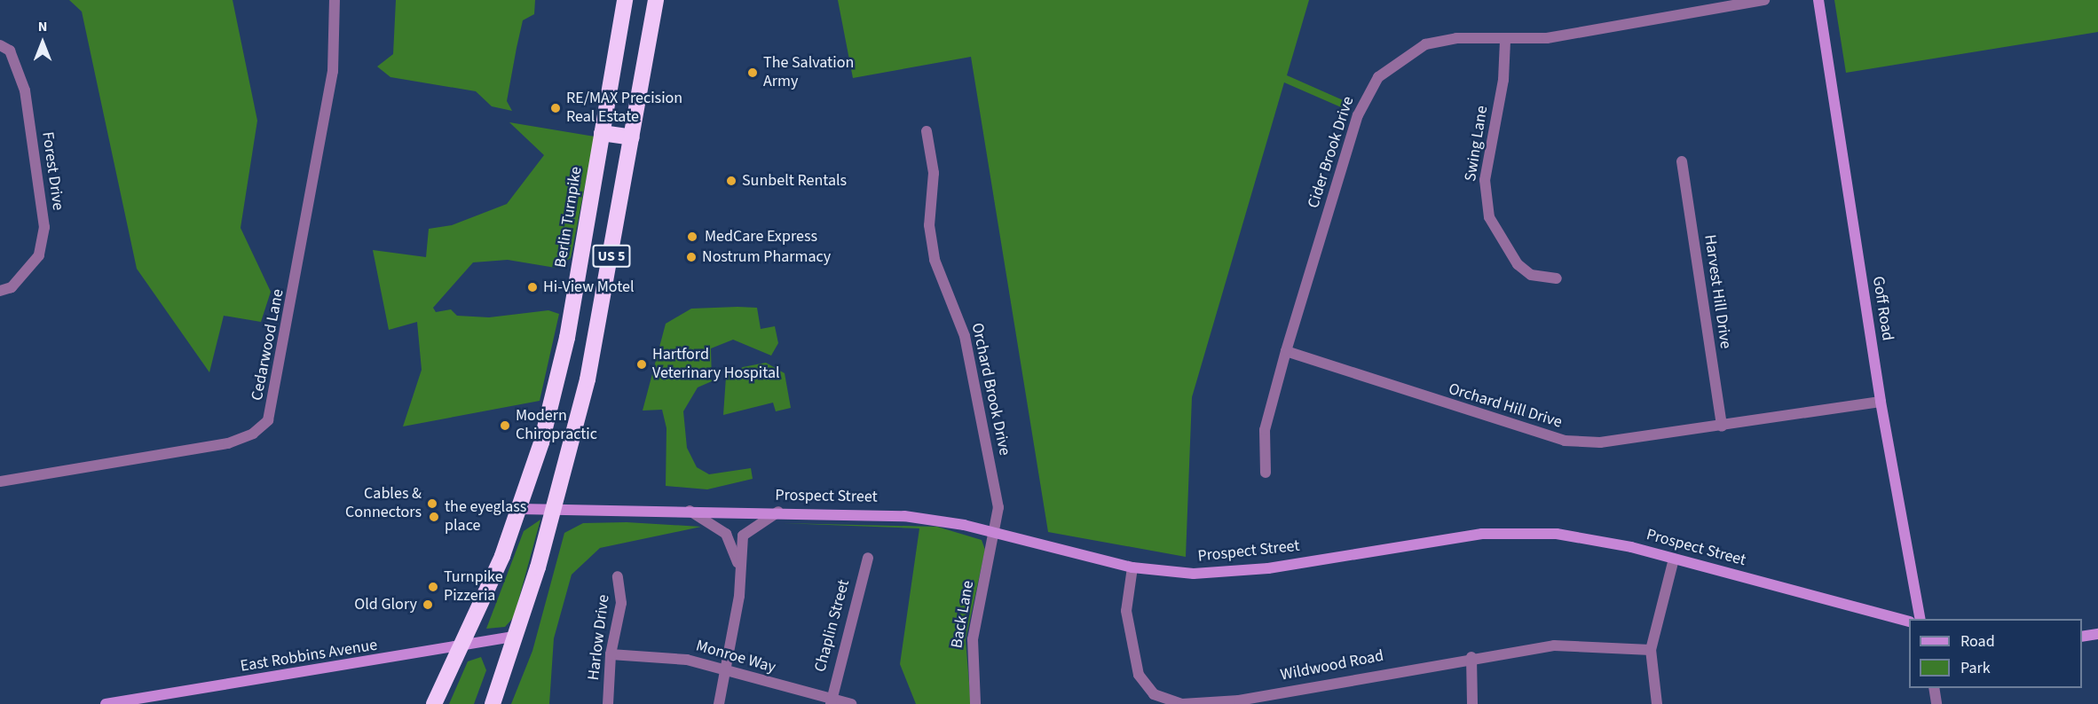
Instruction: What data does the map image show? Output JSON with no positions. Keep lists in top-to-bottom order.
{
  "streets": {
    "highway": ["Berlin Turnpike", "US 5"],
    "main road": ["Goff Road", "Prospect Street", "East Robbins Avenue"],
    "street": [
      "Swing Lane",
      "Cider Brook Drive",
      "Forest Drive",
      "Harvest Hill Drive",
      "Cedarwood Lane",
      "Orchard Brook Drive",
      "Orchard Hill Drive",
      "Back Lane",
      "Chaplin Street",
      "Harlow Drive",
      "Monroe Way",
      "Wildwood Road"
    ]
  },
  "crossings": [
    ["Swing Lane", "Cider Brook Drive"],
    ["Cider Brook Drive", "Orchard Hill Drive"],
    ["Berlin Turnpike", "Prospect Street"],
    ["Berlin Turnpike", "East Robbins Avenue"],
    ["US 5", "Prospect Street"],
    ["US 5", "East Robbins Avenue"],
    ["Harvest Hill Drive", "Orchard Hill Drive"],
    ["Goff Road", "Orchard Hill Drive"],
    ["Orchard Brook Drive", "Prospect Street"],
    ["Orchard Brook Drive", "Back Lane"],
    ["Prospect Street", "Back Lane"],
    ["Prospect Street", "Wildwood Road"],
    ["Chaplin Street", "Monroe Way"],
    ["Harlow Drive", "Monroe Way"]
  ],
  "places": [
    "The Salvation Army",
    "RE/MAX Precision Real Estate",
    "Sunbelt Rentals",
    "MedCare Express",
    "Nostrum Pharmacy",
    "Hi-View Motel",
    "Hartford Veterinary Hospital",
    "Modern Chiropractic",
    "Cables & Connectors",
    "the eyeglass place",
    "Turnpike Pizzeria",
    "Old Glory"
  ],
  "legend": ["Road", "Park"],
  "north": "top"
}
